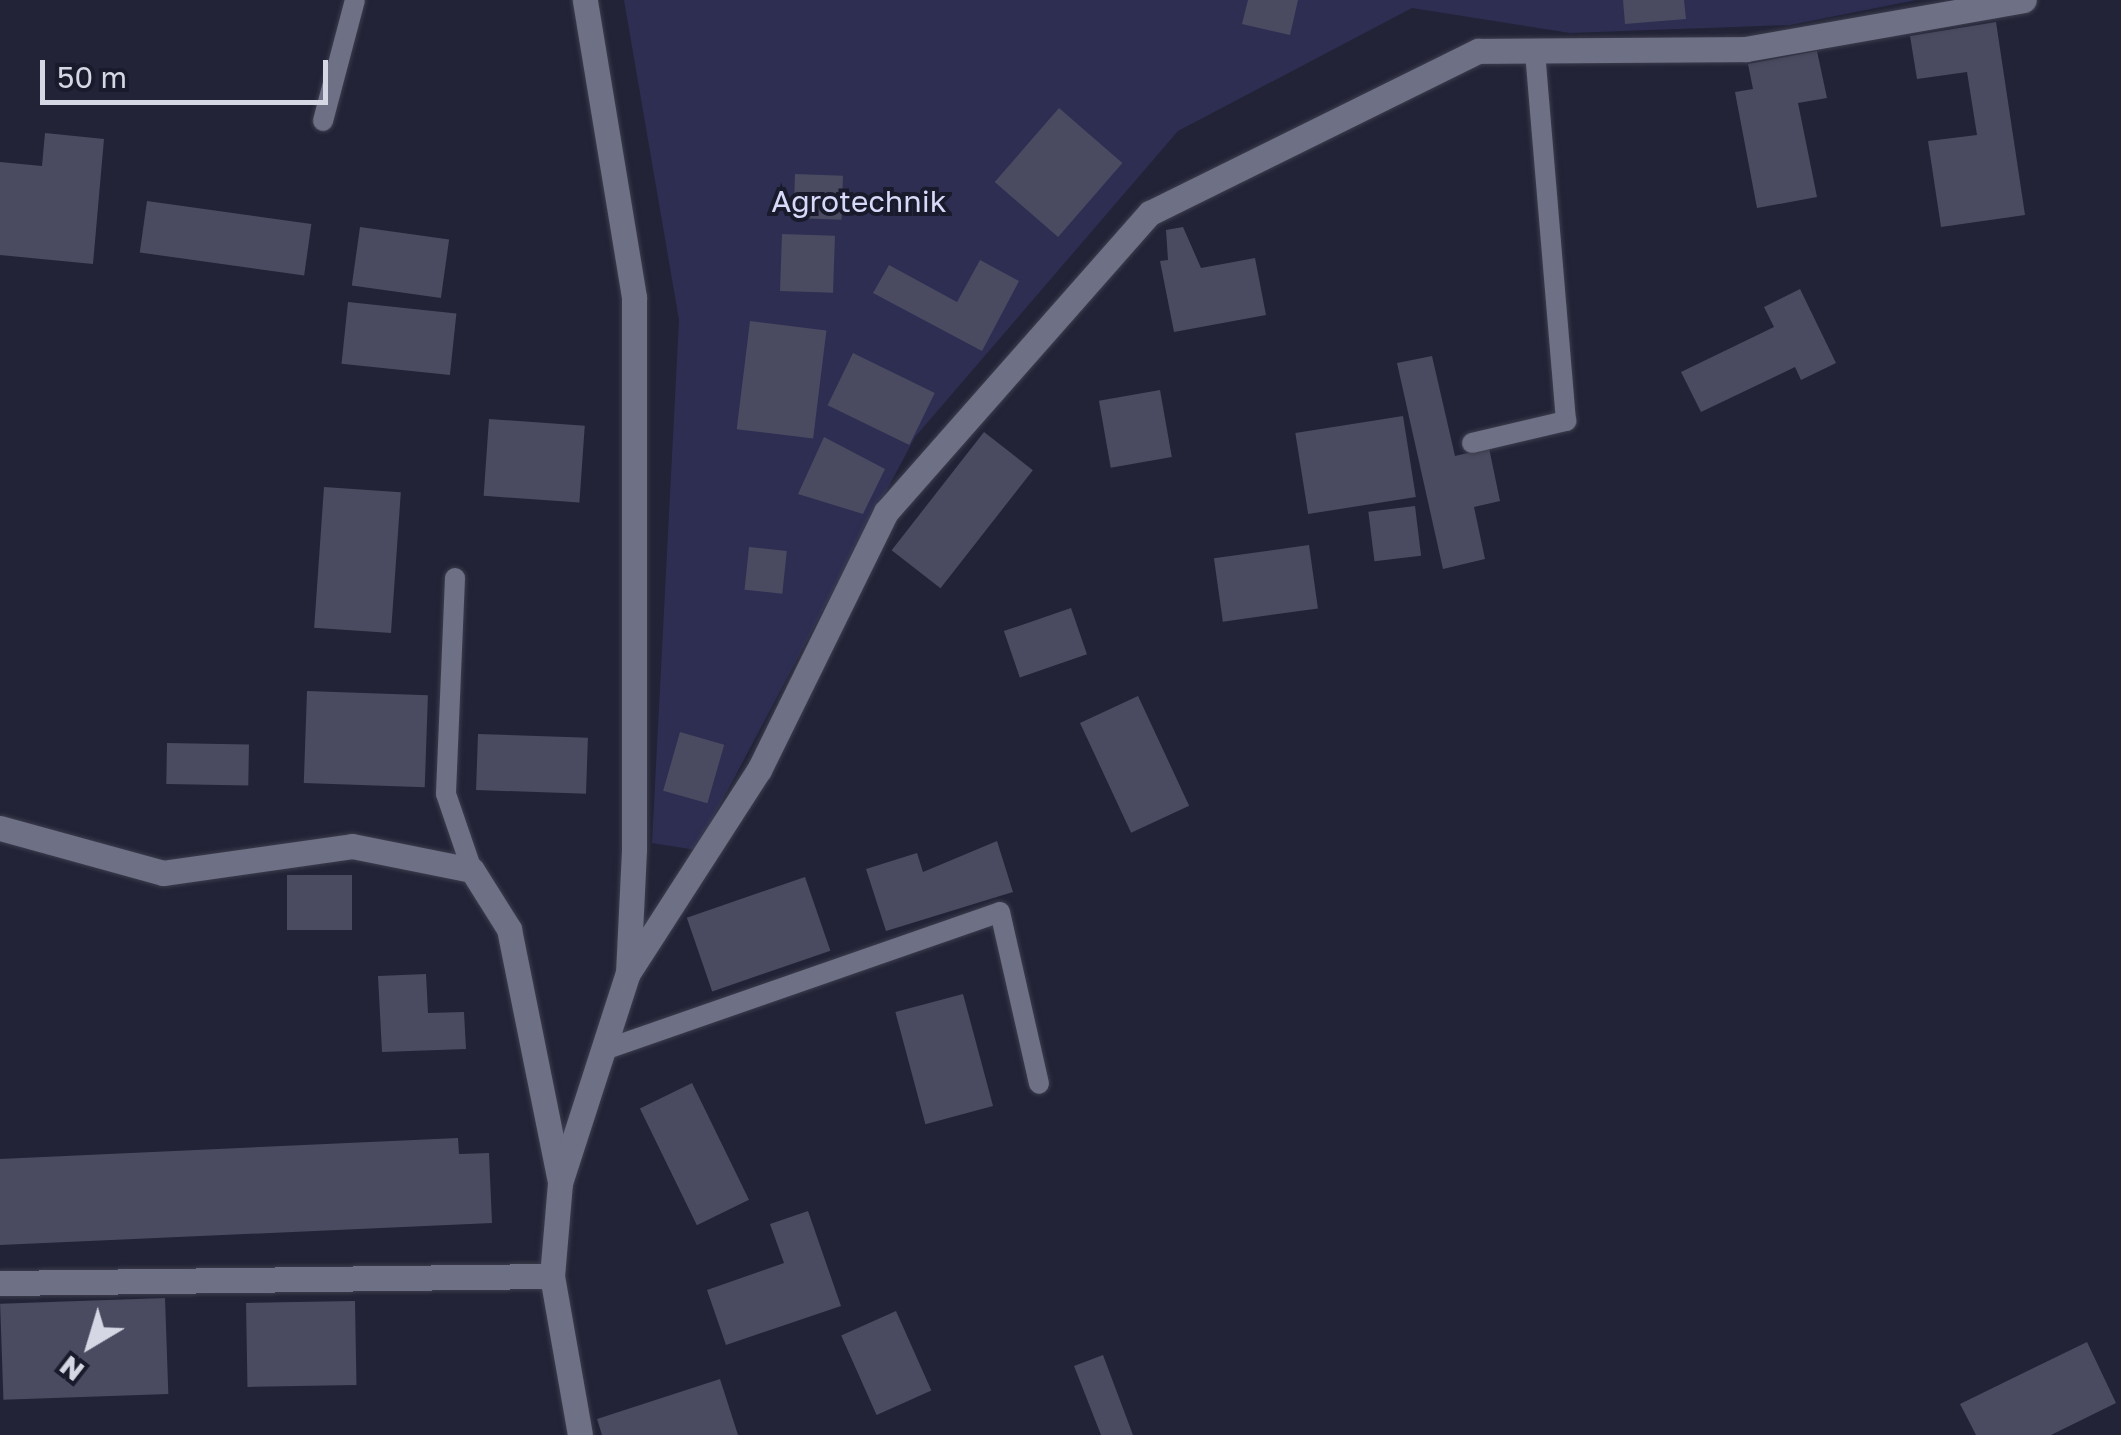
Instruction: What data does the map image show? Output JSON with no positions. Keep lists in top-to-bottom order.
{
  "parks": ["Agrotechnik"],
  "scale_bar": "50 m",
  "north": "bottom left"
}
